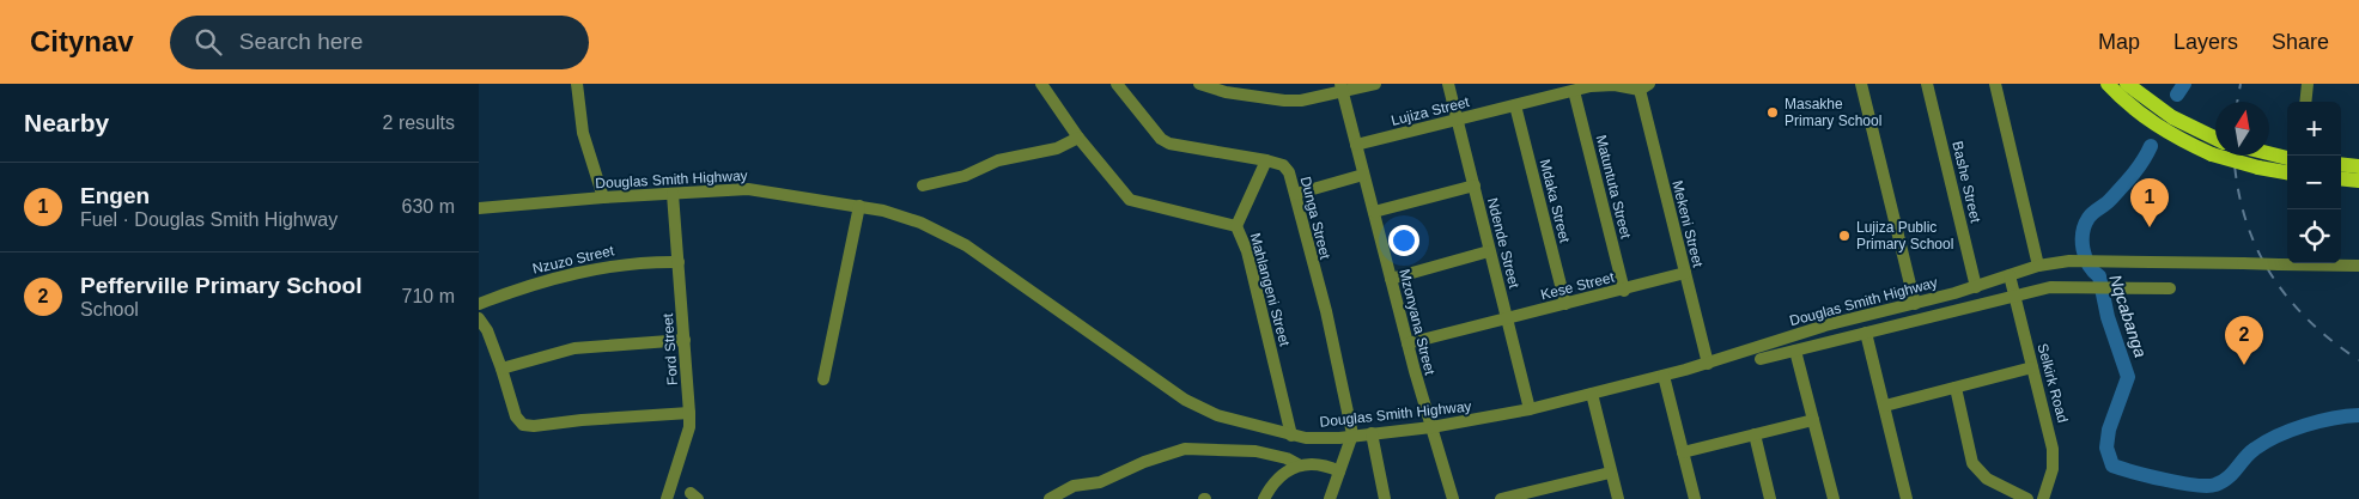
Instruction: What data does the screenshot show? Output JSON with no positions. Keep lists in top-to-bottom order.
{
  "streets": {
    "street": [
      "Lujiza Street",
      "Douglas Smith Highway",
      "Bashe Street",
      "Matuntuta Street",
      "Mdaka Street",
      "Dunga Street",
      "Mekeni Street",
      "Ndende Street",
      "Nzuzo Street",
      "Kese Street",
      "Mahlangeni Street",
      "Mzonyana Street",
      "Ford Street",
      "Selkirk Road"
    ]
  },
  "crossings": [
    ["Lujiza Street", "Matuntuta Street"],
    ["Lujiza Street", "Mdaka Street"],
    ["Lujiza Street", "Mekeni Street"],
    ["Lujiza Street", "Ndende Street"],
    ["Lujiza Street", "Mzonyana Street"],
    ["Douglas Smith Highway", "Bashe Street"],
    ["Douglas Smith Highway", "Dunga Street"],
    ["Douglas Smith Highway", "Mekeni Street"],
    ["Douglas Smith Highway", "Ndende Street"],
    ["Douglas Smith Highway", "Mahlangeni Street"],
    ["Douglas Smith Highway", "Mzonyana Street"],
    ["Douglas Smith Highway", "Ford Street"],
    ["Douglas Smith Highway", "Selkirk Road"],
    ["Matuntuta Street", "Kese Street"],
    ["Mdaka Street", "Kese Street"],
    ["Mekeni Street", "Kese Street"],
    ["Ndende Street", "Kese Street"],
    ["Nzuzo Street", "Ford Street"],
    ["Kese Street", "Mzonyana Street"]
  ],
  "water": ["Nqcabanga"],
  "places": ["Masakhe Primary School", "Lujiza Public Primary School"],
  "north": "top",
  "page": {
    "header": "Citynav",
    "search": "Search here",
    "nav": ["Map", "Layers", "Share"],
    "heading": ["Nearby", "2 results"],
    "map_buttons": ["+", "−"],
    "list": [
      {
        "mark": "1",
        "name": "Engen",
        "note": "Fuel · Douglas Smith Highway",
        "value": "630 m"
      },
      {
        "mark": "2",
        "name": "Pefferville Primary School",
        "note": "School",
        "value": "710 m"
      }
    ],
    "pins": ["1", "2"]
  }
}
